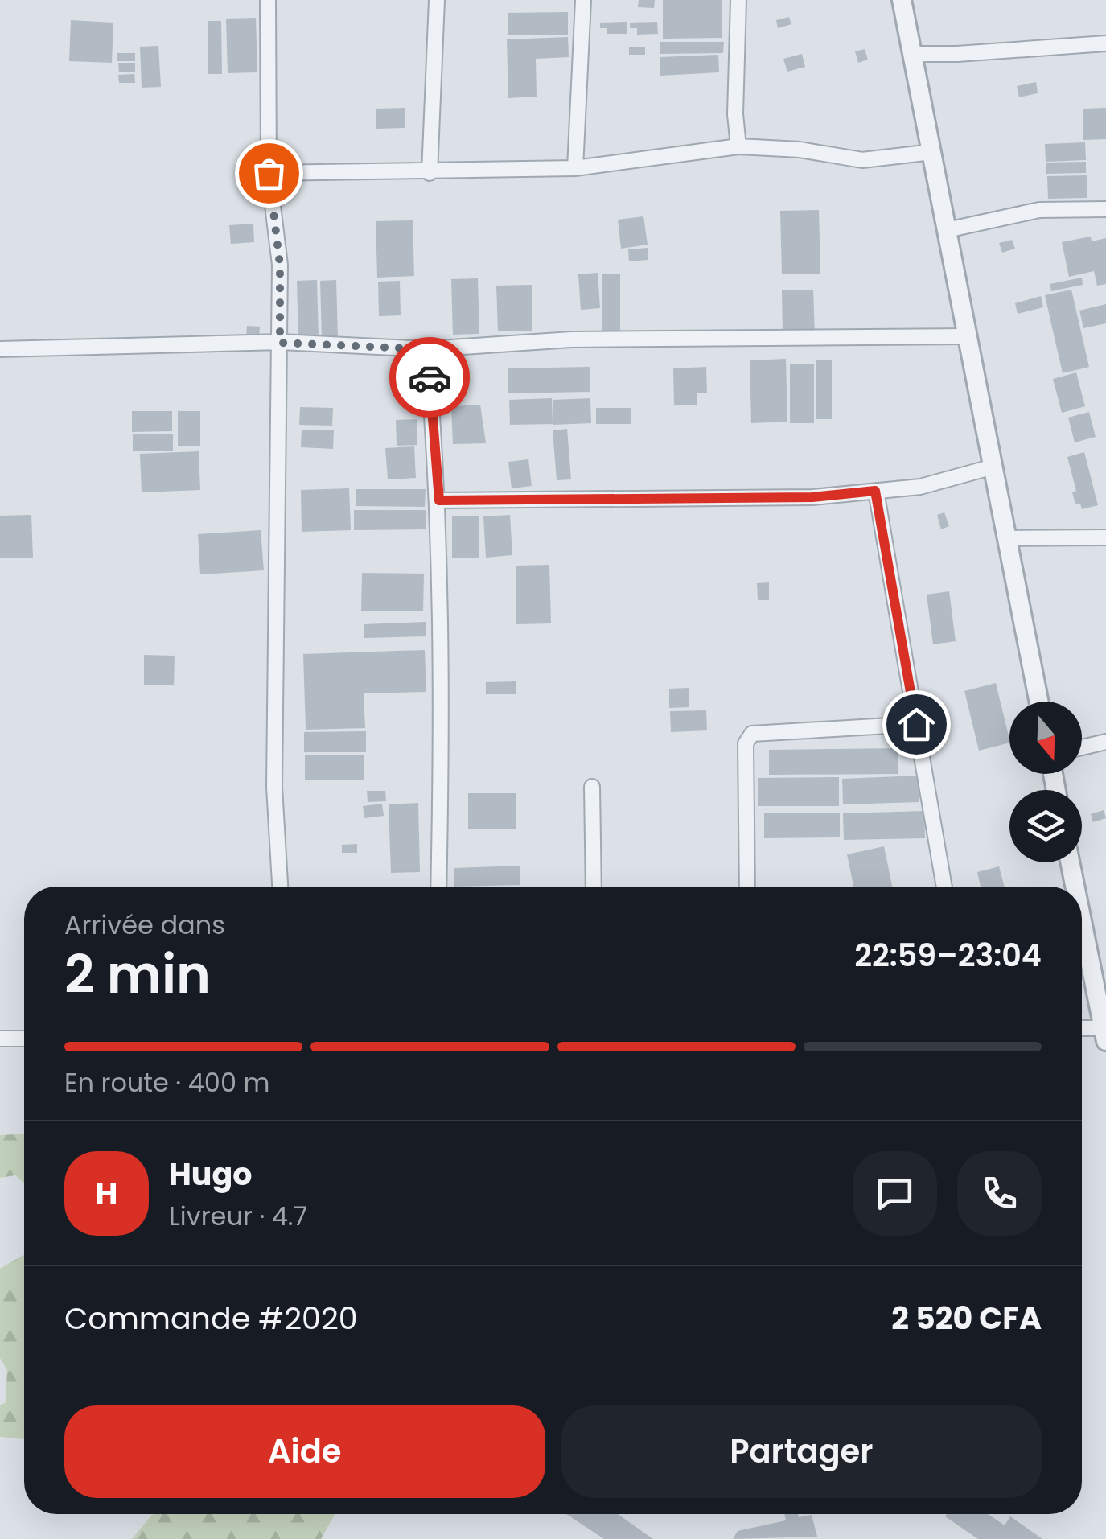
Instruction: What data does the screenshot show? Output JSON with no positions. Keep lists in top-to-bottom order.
{
  "north": "bottom",
  "page": {
    "heading": ["2 min", "Arrivée dans", "22:59–23:04"],
    "panel": [
      "Hugo",
      "Livreur · 4.7",
      "Commande #2020",
      "2 520 CFA"
    ],
    "bar": "En route · 400 m",
    "round": "H",
    "buttons": ["Aide", "Partager"]
  }
}
